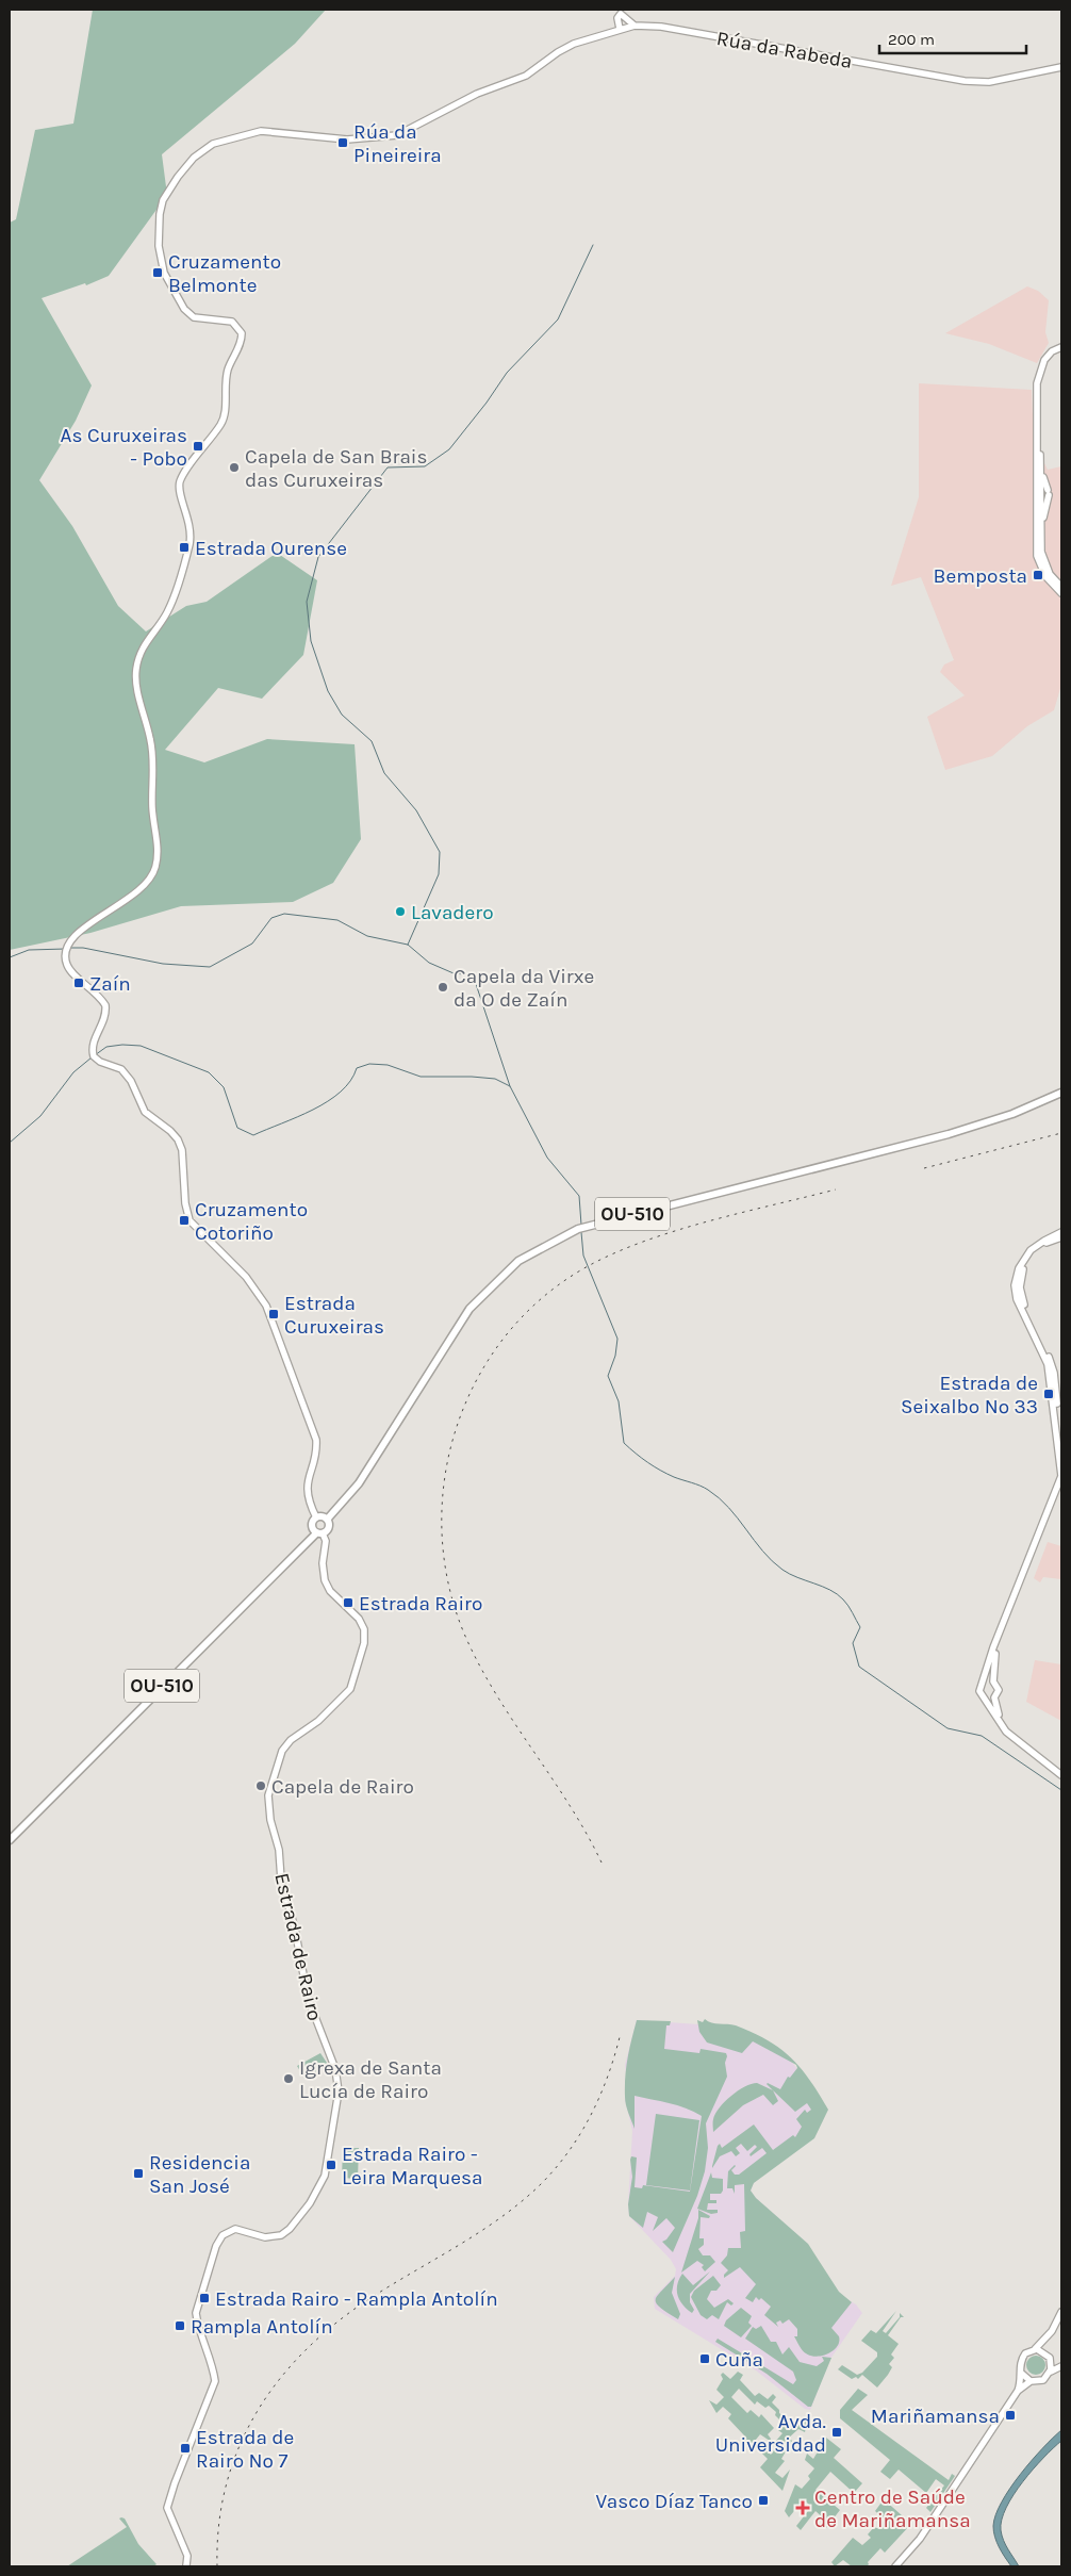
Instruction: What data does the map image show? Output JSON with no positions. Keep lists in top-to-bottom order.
{
  "streets": {
    "main road": ["OU-510"],
    "street": ["Rúa da Rabeda", "Estrada de Rairo"]
  },
  "crossings": [
    ["OU-510", "Estrada de Rairo"]
  ],
  "places": {
    "transit": [
      "Rúa da Pineireira",
      "Cruzamento Belmonte",
      "As Curuxeiras - Pobo",
      "Estrada Ourense",
      "Bemposta",
      "Zaín",
      "Cruzamento Cotoriño",
      "Estrada Curuxeiras",
      "Estrada de Seixalbo Nº 33",
      "Estrada Rairo",
      "Estrada Rairo - Leira Marquesa",
      "Residencia San José",
      "Estrada Rairo - Rampla Antolín",
      "Rampla Antolín",
      "Cuña",
      "Mariñamansa",
      "Avda. Universidad",
      "Estrada de Rairo Nº 7",
      "Vasco Díaz Tanco"
    ],
    "other": [
      "Capela de San Brais das Curuxeiras",
      "Lavadero",
      "Capela da Virxe da O de Zaín",
      "Capela de Rairo",
      "Igrexa de Santa Lucía de Rairo"
    ],
    "health": ["Centro de Saúde de Mariñamansa"]
  },
  "scale_bar": "200 m"
}
